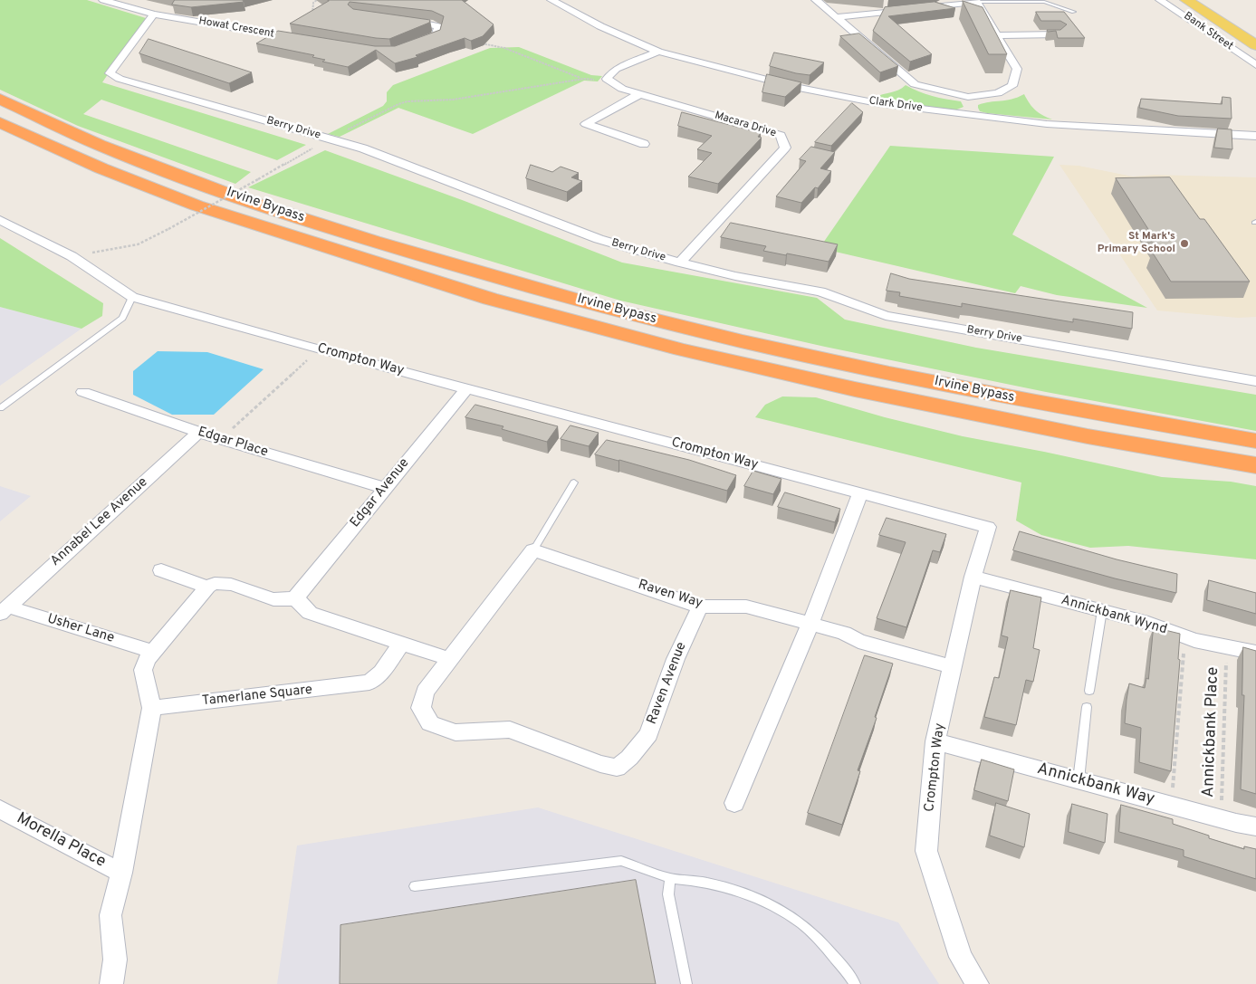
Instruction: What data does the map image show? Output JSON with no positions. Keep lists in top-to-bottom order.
{
  "streets": {
    "highway": ["Irvine Bypass"],
    "main road": ["Bank Street"],
    "street": [
      "Howat Crescent",
      "Clark Drive",
      "Macara Drive",
      "Berry Drive",
      "Crompton Way",
      "Edgar Place",
      "Edgar Avenue",
      "Annabel Lee Avenue",
      "Raven Way",
      "Annickbank Wynd",
      "Usher Lane",
      "Raven Avenue",
      "Tamerlane Square",
      "Annickbank Way",
      "Morella Place"
    ],
    "path": ["Annickbank Place"]
  },
  "crossings": [
    ["Howat Crescent", "Berry Drive"],
    ["Macara Drive", "Berry Drive"],
    ["Crompton Way", "Edgar Avenue"],
    ["Crompton Way", "Raven Way"],
    ["Crompton Way", "Annickbank Wynd"],
    ["Crompton Way", "Annickbank Way"],
    ["Edgar Place", "Edgar Avenue"],
    ["Edgar Place", "Annabel Lee Avenue"],
    ["Annabel Lee Avenue", "Usher Lane"],
    ["Raven Way", "Raven Avenue"],
    ["Annickbank Wynd", "Annickbank Place"],
    ["Annickbank Place", "Annickbank Way"]
  ],
  "places": ["St Mark's Primary School"]
}
